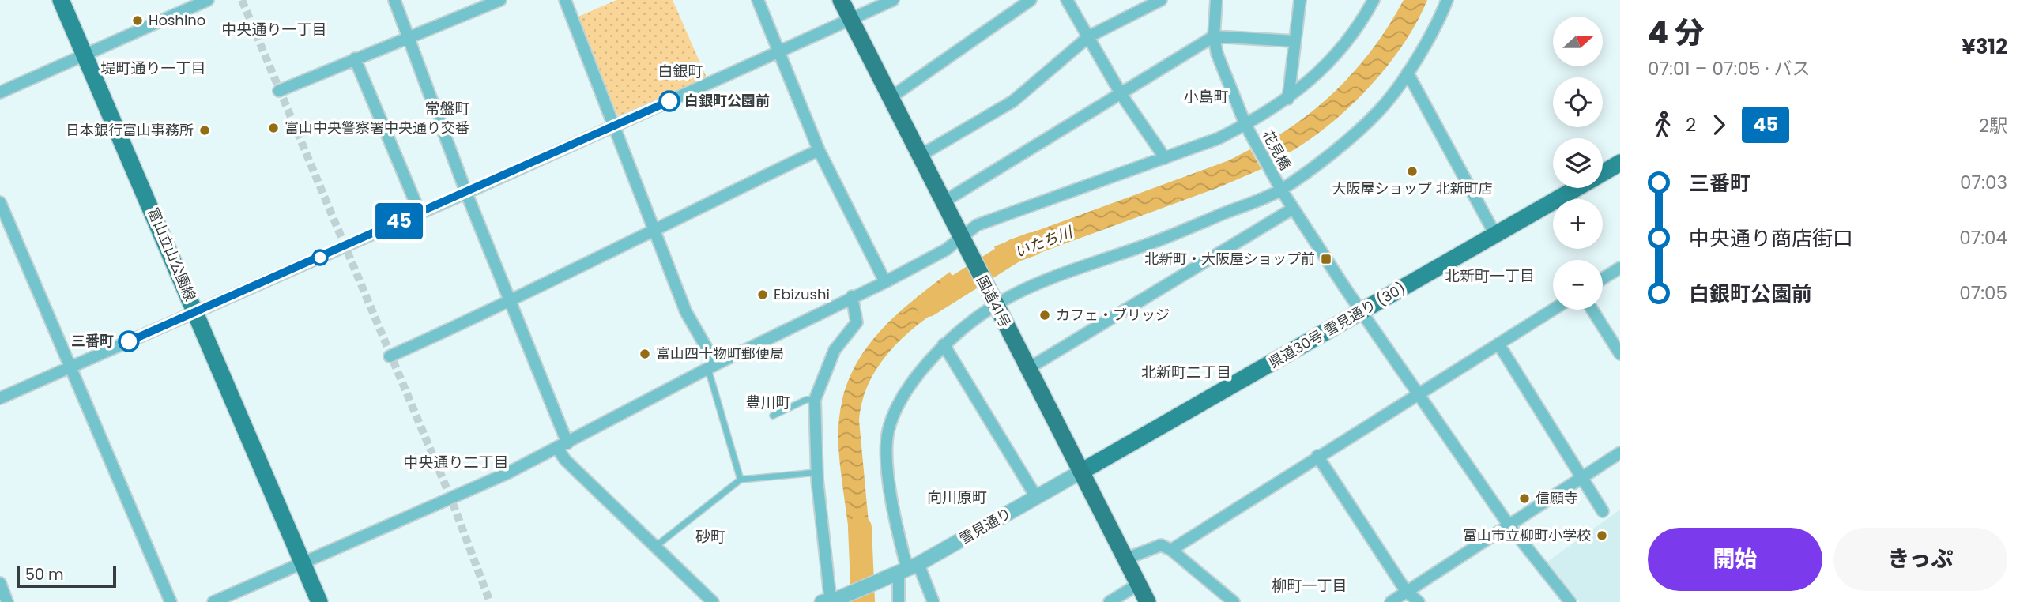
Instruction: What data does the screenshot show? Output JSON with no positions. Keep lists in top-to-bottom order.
{
  "streets": {
    "highway": ["国道41号"],
    "main road": ["富山立山公園線", "県道30号 雪見通り (30)"],
    "street": ["花見橋", "雪見通り"]
  },
  "crossings": [
    ["花見橋", "県道30号 雪見通り (30)"],
    ["国道41号", "県道30号 雪見通り (30)"],
    ["国道41号", "雪見通り"],
    ["県道30号 雪見通り (30)", "雪見通り"]
  ],
  "districts": [
    "中央通り一丁目",
    "堤町通り一丁目",
    "白銀町",
    "小島町",
    "常盤町",
    "北新町一丁目",
    "北新町二丁目",
    "豊川町",
    "中央通り二丁目",
    "向川原町",
    "砂町",
    "柳町一丁目"
  ],
  "water": ["いたち川"],
  "places": {
    "other": [
      "Hoshino",
      "白銀町公園前",
      "富山中央警察署中央通り交番",
      "日本銀行富山事務所",
      "大阪屋ショップ 北新町店",
      "Ebizushi",
      "カフェ・ブリッジ",
      "三番町",
      "富山四十物町郵便局",
      "信願寺",
      "富山市立柳町小学校"
    ],
    "transit": ["北新町・大阪屋ショップ前"]
  },
  "lines": ["bus line 45"],
  "scale_bar": "50 m",
  "north": "right",
  "page": {
    "on_map": "45",
    "heading": ["4 分", "07:01 – 07:05 · バス", "¥312"],
    "map_buttons": ["+", "−"],
    "legs": ["2", "45", "2駅"],
    "list": [
      {
        "name": "三番町",
        "value": "07:03"
      },
      {
        "name": "中央通り商店街口",
        "value": "07:04"
      },
      {
        "name": "白銀町公園前",
        "value": "07:05"
      }
    ],
    "buttons": ["開始", "きっぷ"],
    "scale": "50 m"
  }
}
